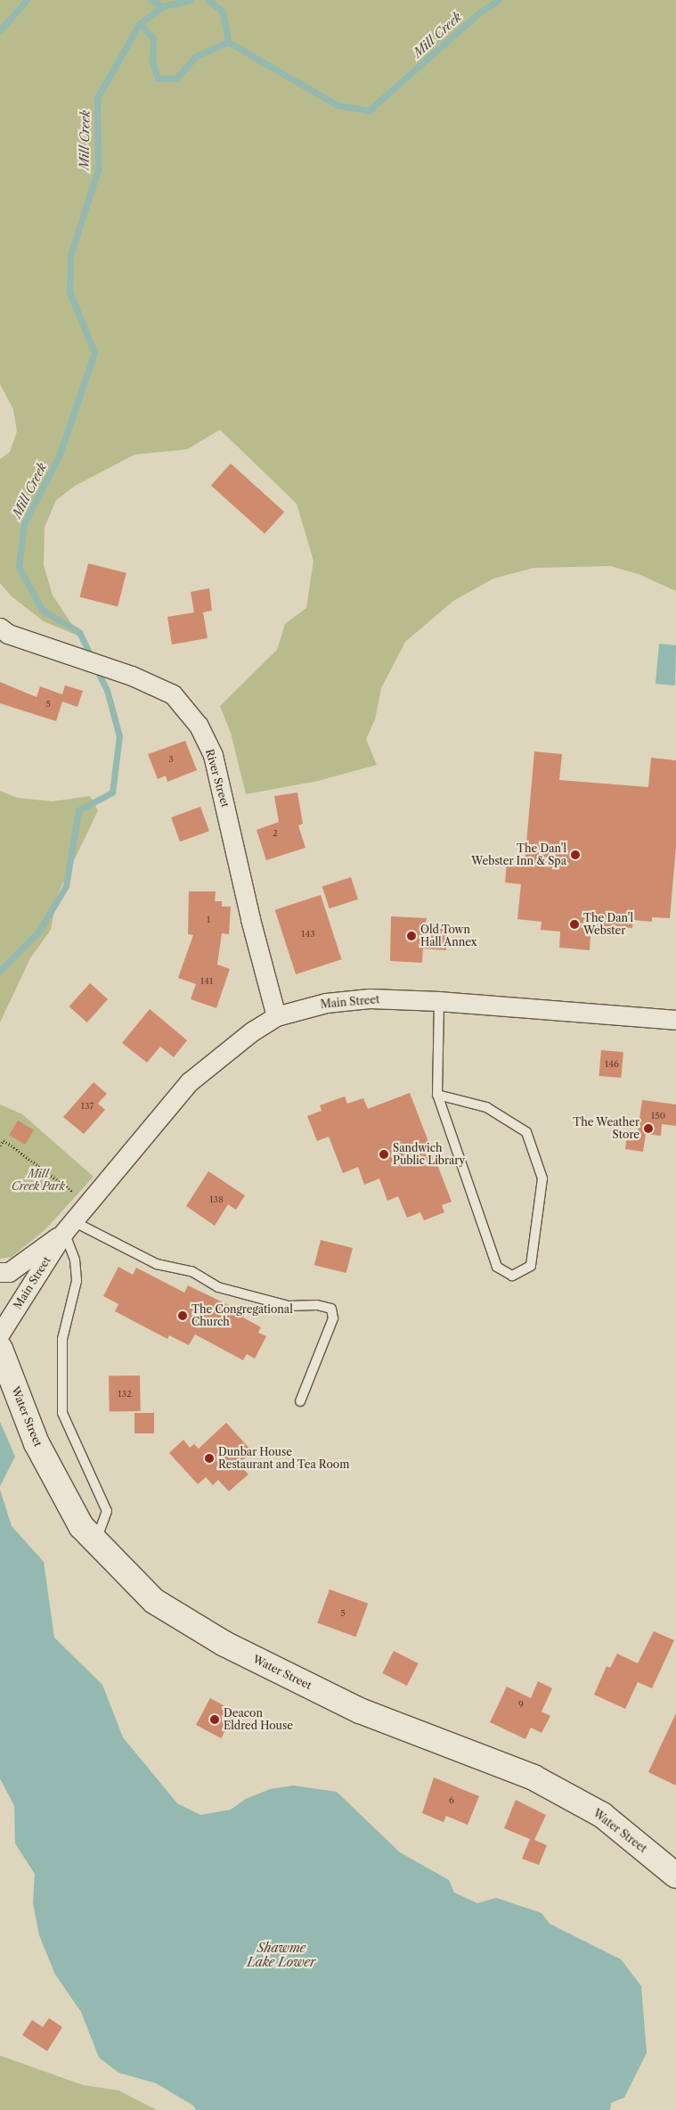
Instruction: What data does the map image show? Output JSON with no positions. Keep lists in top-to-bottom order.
{
  "streets": {
    "main road": ["Water Street"],
    "street": ["River Street", "Main Street"]
  },
  "crossings": [
    ["River Street", "Main Street"]
  ],
  "water": ["Mill Creek", "Shawme Lake Lower"],
  "parks": ["Mill Creek Park"],
  "places": [
    "The Dan'l Webster Inn & Spa",
    "The Dan'l Webster",
    "Old Town Hall Annex",
    "The Weather Store",
    "Sandwich Public Library",
    "The Congregational Church",
    "Dunbar House Restaurant and Tea Room",
    "Deacon Eldred House"
  ],
  "house_numbers": [
    "5",
    "3",
    "2",
    "1",
    "143",
    "141",
    "146",
    "137",
    "150",
    "138",
    "132",
    "5",
    "9",
    "6"
  ]
}
